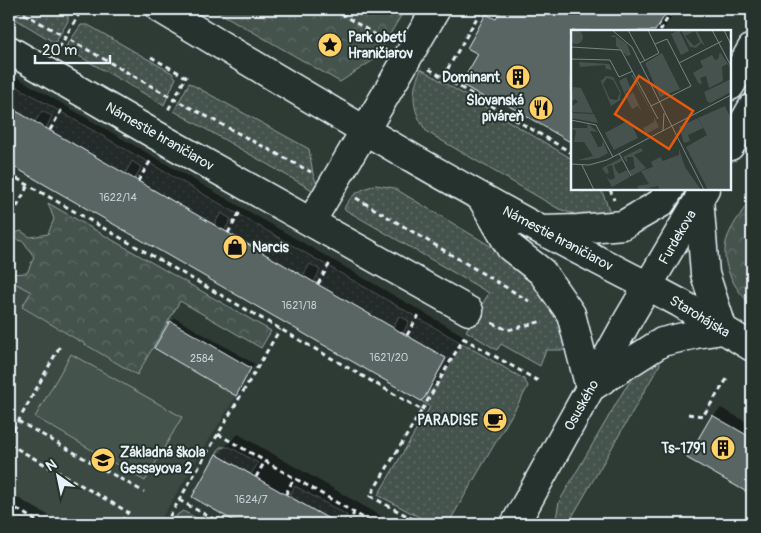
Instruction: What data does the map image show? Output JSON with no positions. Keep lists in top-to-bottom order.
{
  "streets": {
    "street": [
      "Námestie hraničiarov",
      "Furdekova",
      "Starohájska",
      "Osuského"
    ]
  },
  "crossings": [
    ["Námestie hraničiarov", "Furdekova"],
    ["Námestie hraničiarov", "Starohájska"],
    ["Námestie hraničiarov", "Osuského"],
    ["Furdekova", "Starohájska"],
    ["Furdekova", "Osuského"],
    ["Starohájska", "Osuského"]
  ],
  "places": {
    "place": ["Park obetí Hraničiarov"],
    "building": ["Dominant", "Ts-1791"],
    "restaurant": ["Slovanská piváreň"],
    "shop": ["Narcis"],
    "cafe": ["PARADISE"],
    "school or university": ["Základná škola Gessayova 2"]
  },
  "house_numbers": [
    "1622/14",
    "1621/18",
    "1621/20",
    "2584",
    "1624/7"
  ],
  "scale_bar": "20 m",
  "north": "top left"
}
